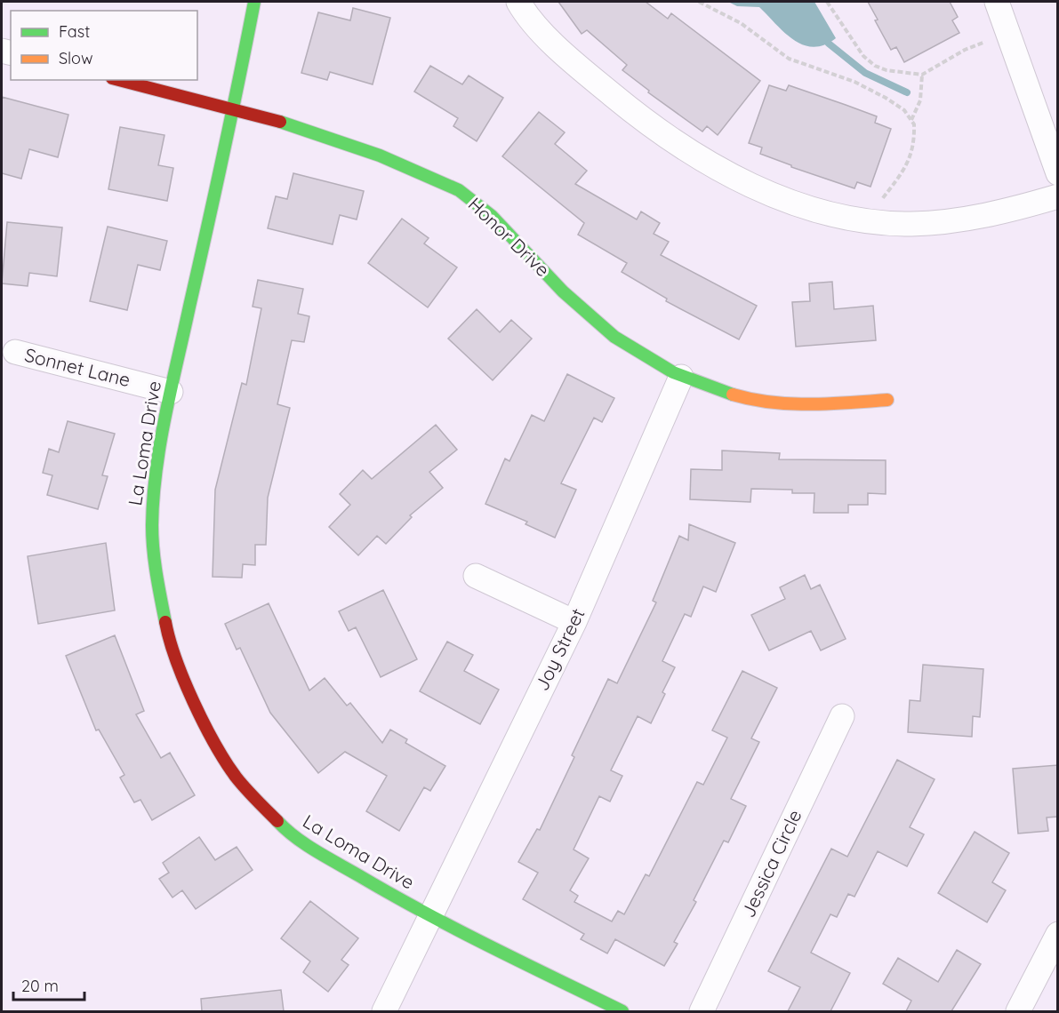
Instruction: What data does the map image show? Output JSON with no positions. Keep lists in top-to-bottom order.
{
  "streets": {
    "street": [
      "Honor Drive",
      "Sonnet Lane",
      "La Loma Drive",
      "Joy Street",
      "Jessica Circle"
    ]
  },
  "crossings": [
    ["Honor Drive", "La Loma Drive"],
    ["Honor Drive", "Joy Street"],
    ["Sonnet Lane", "La Loma Drive"],
    ["La Loma Drive", "Joy Street"]
  ],
  "legend": ["Fast", "Slow"],
  "scale_bar": "20 m"
}
